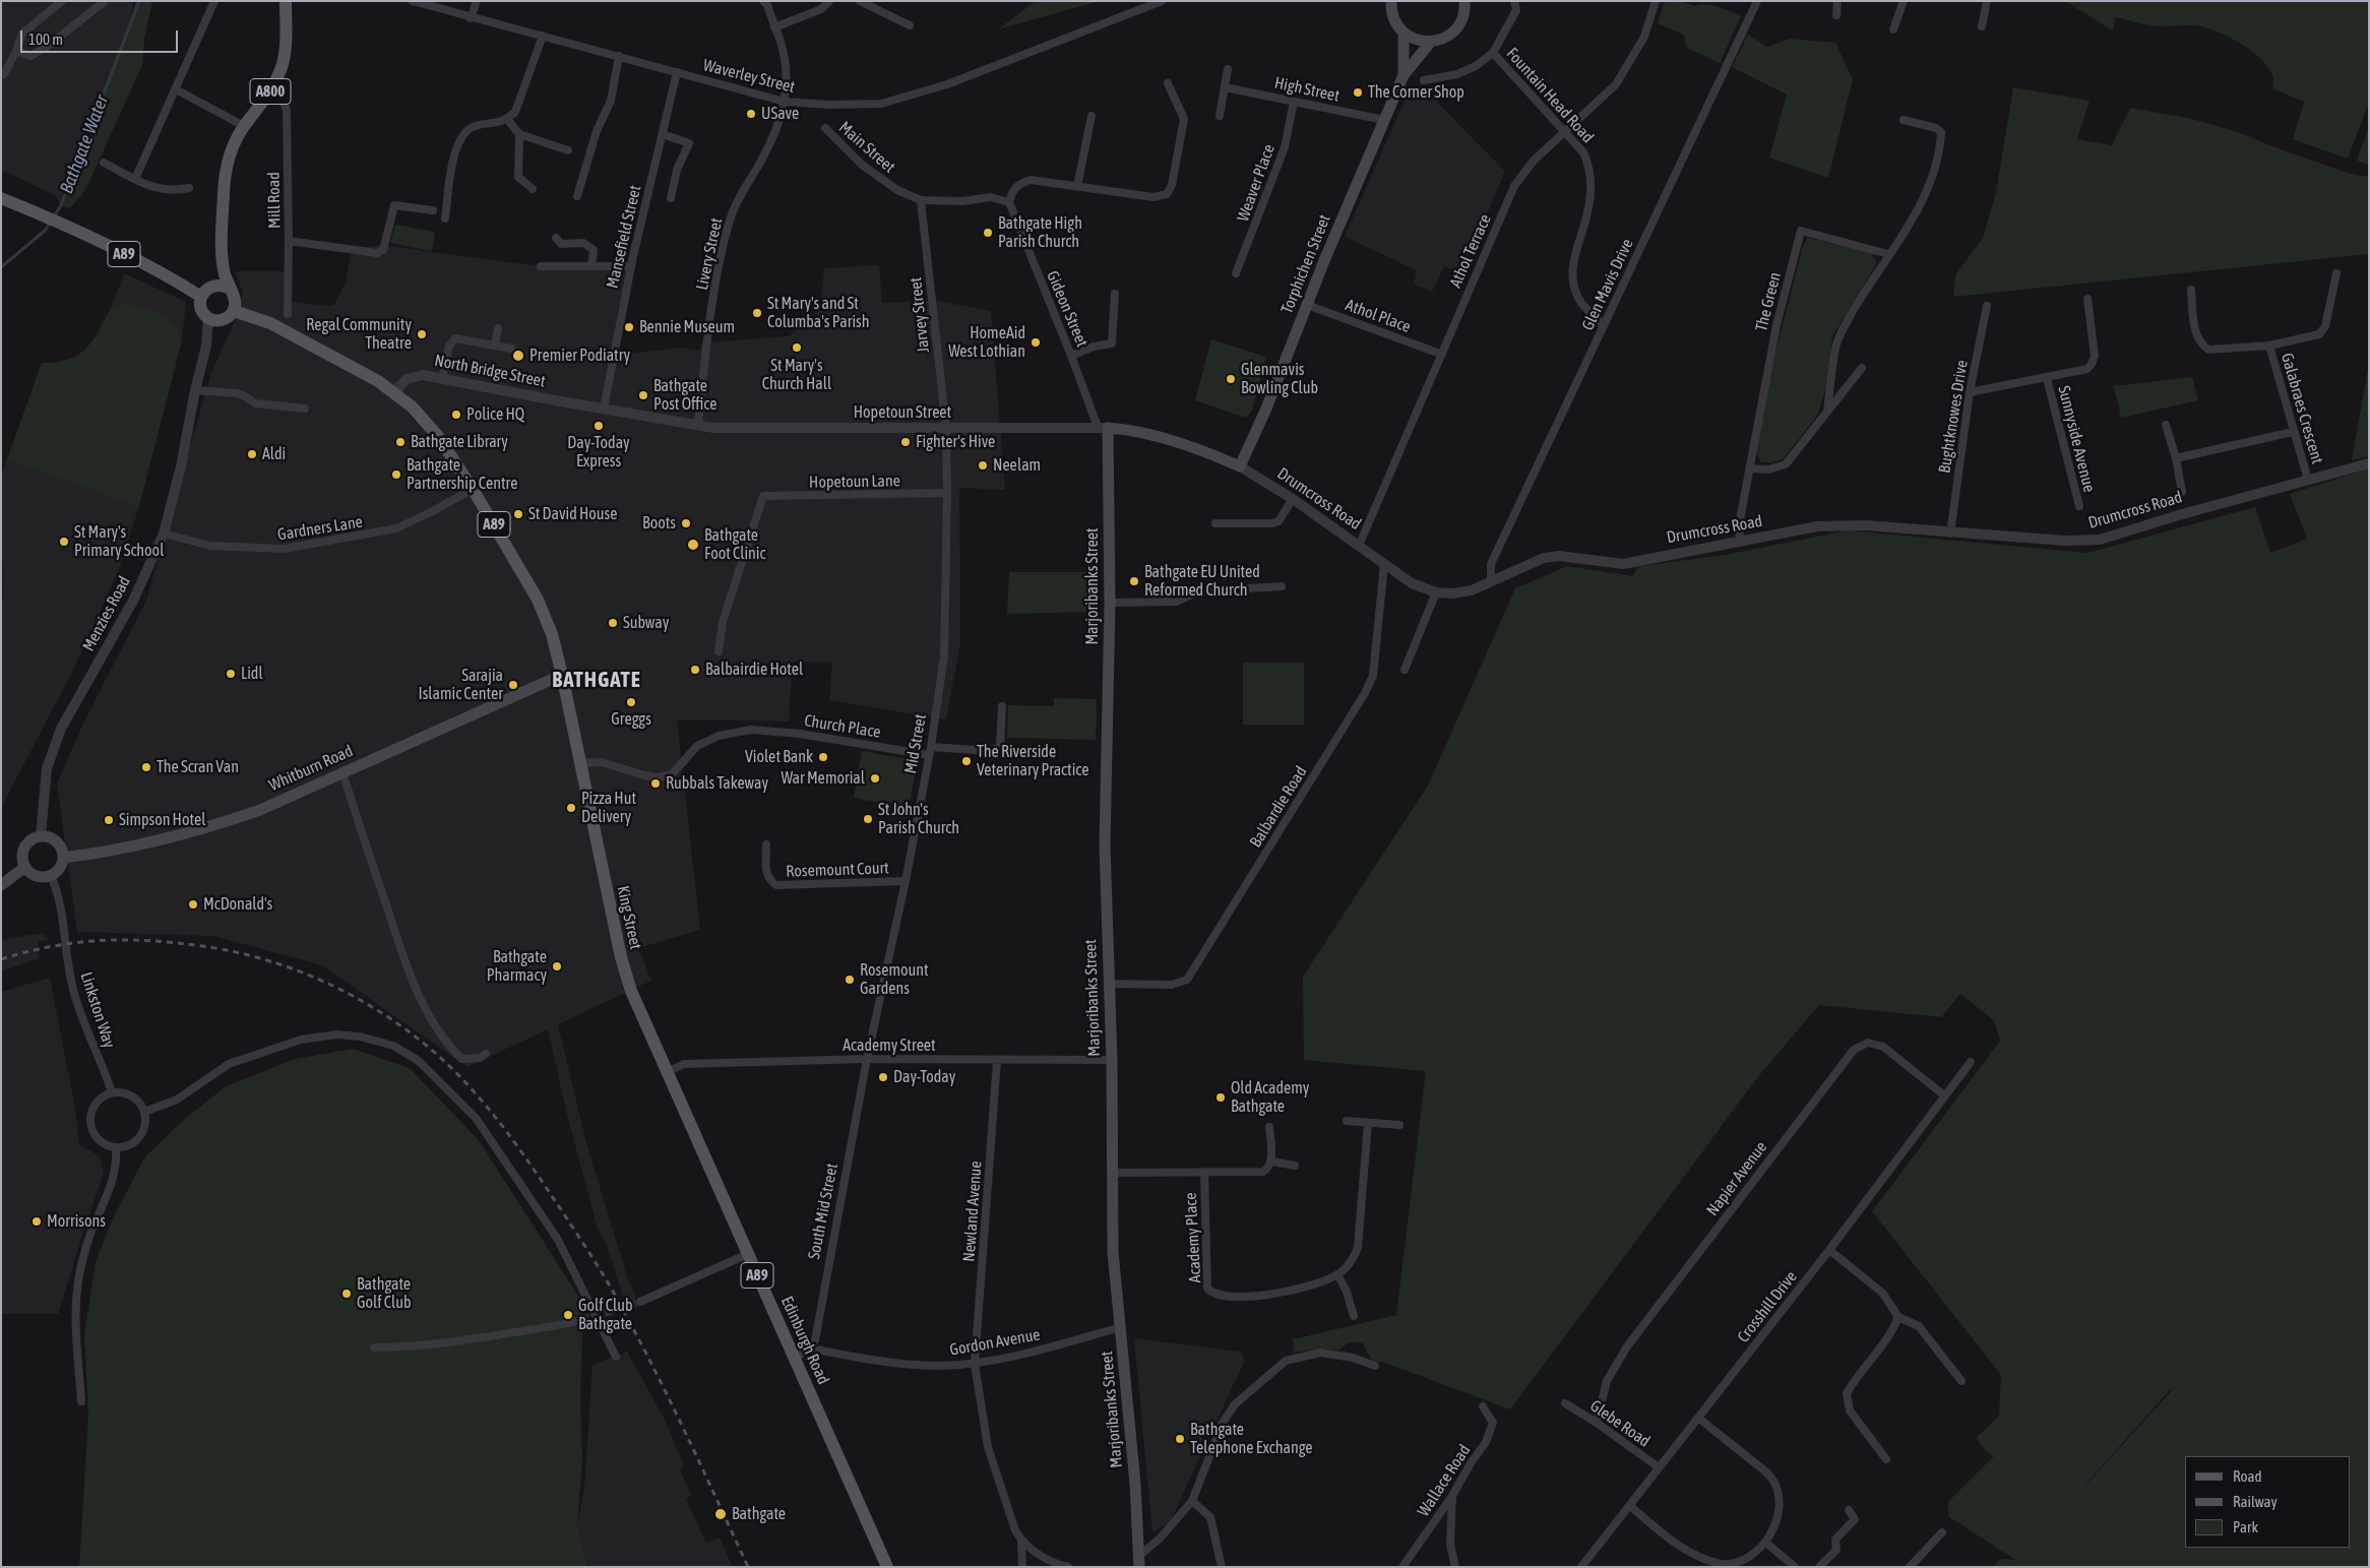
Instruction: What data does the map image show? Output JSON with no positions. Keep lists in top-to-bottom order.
{
  "streets": {
    "main road": [
      "A800",
      "A89",
      "Torphichen Street",
      "Drumcross Road",
      "Marjoribanks Street",
      "Whitburn Road",
      "King Street",
      "Edinburgh Road"
    ],
    "street": [
      "Waverley Street",
      "High Street",
      "Fountain Head Road",
      "Main Street",
      "Weaver Place",
      "Mill Road",
      "Mansefield Street",
      "Athol Terrace",
      "Livery Street",
      "Glen Mavis Drive",
      "The Green",
      "Gideon Street",
      "Jarvey Street",
      "Athol Place",
      "North Bridge Street",
      "Galabraes Crescent",
      "Hopetoun Street",
      "Bughtknowes Drive",
      "Sunnyside Avenue",
      "Hopetoun Lane",
      "Gardners Lane",
      "Menzies Road",
      "Church Place",
      "Mid Street",
      "Balbardie Road",
      "Rosemount Court",
      "Linkston Way",
      "Academy Street",
      "Napier Avenue",
      "South Mid Street",
      "Newland Avenue",
      "Academy Place",
      "Crosshill Drive",
      "Gordon Avenue",
      "Glebe Road",
      "Wallace Road"
    ]
  },
  "crossings": [
    ["Waverley Street", "Mansefield Street"],
    ["Waverley Street", "Livery Street"],
    ["High Street", "Weaver Place"],
    ["High Street", "Torphichen Street"],
    ["A800", "Mill Road"],
    ["A800", "A89"],
    ["A800", "Menzies Road"],
    ["Fountain Head Road", "Athol Terrace"],
    ["Fountain Head Road", "Glen Mavis Drive"],
    ["Main Street", "Gideon Street"],
    ["Main Street", "Jarvey Street"],
    ["Mansefield Street", "North Bridge Street"],
    ["Athol Terrace", "Athol Place"],
    ["Athol Terrace", "Drumcross Road"],
    ["A89", "North Bridge Street"],
    ["A89", "Gardners Lane"],
    ["A89", "Menzies Road"],
    ["A89", "Church Place"],
    ["A89", "Whitburn Road"],
    ["A89", "King Street"],
    ["Livery Street", "North Bridge Street"],
    ["Livery Street", "Hopetoun Street"],
    ["Torphichen Street", "Athol Place"],
    ["Torphichen Street", "Drumcross Road"],
    ["Glen Mavis Drive", "Drumcross Road"],
    ["The Green", "Drumcross Road"],
    ["Gideon Street", "Hopetoun Street"],
    ["Gideon Street", "Drumcross Road"],
    ["Gideon Street", "Marjoribanks Street"],
    ["Jarvey Street", "Hopetoun Street"],
    ["Jarvey Street", "Mid Street"],
    ["North Bridge Street", "Hopetoun Street"],
    ["Galabraes Crescent", "Drumcross Road"],
    ["Hopetoun Street", "Drumcross Road"],
    ["Hopetoun Street", "Marjoribanks Street"],
    ["Hopetoun Street", "Mid Street"],
    ["Bughtknowes Drive", "Sunnyside Avenue"],
    ["Bughtknowes Drive", "Drumcross Road"],
    ["Hopetoun Lane", "Mid Street"],
    ["Drumcross Road", "Marjoribanks Street"],
    ["Drumcross Road", "Balbardie Road"],
    ["Gardners Lane", "Menzies Road"],
    ["Marjoribanks Street", "Balbardie Road"],
    ["Marjoribanks Street", "Academy Street"],
    ["Marjoribanks Street", "Academy Place"],
    ["Marjoribanks Street", "Gordon Avenue"],
    ["Menzies Road", "Whitburn Road"],
    ["Menzies Road", "Linkston Way"],
    ["Church Place", "Mid Street"],
    ["Church Place", "King Street"],
    ["Mid Street", "Rosemount Court"],
    ["Mid Street", "Academy Street"],
    ["Mid Street", "South Mid Street"],
    ["Whitburn Road", "Linkston Way"],
    ["King Street", "Academy Street"],
    ["King Street", "Edinburgh Road"],
    ["Academy Street", "South Mid Street"],
    ["Academy Street", "Newland Avenue"],
    ["Academy Street", "Edinburgh Road"],
    ["Napier Avenue", "Crosshill Drive"],
    ["Napier Avenue", "Glebe Road"],
    ["South Mid Street", "Gordon Avenue"],
    ["Newland Avenue", "Gordon Avenue"],
    ["Crosshill Drive", "Glebe Road"]
  ],
  "districts": ["BATHGATE"],
  "water": ["Bathgate Water"],
  "places": [
    "The Corner Shop",
    "USave",
    "Bathgate High Parish Church",
    "St Mary's and St Columba's Parish",
    "Bennie Museum",
    "Regal Community Theatre",
    "HomeAid West Lothian",
    "St Mary's Church Hall",
    "Premier Podiatry",
    "Glenmavis Bowling Club",
    "Bathgate Post Office",
    "Police HQ",
    "Day-Today Express",
    "Bathgate Library",
    "Fighter's Hive",
    "Aldi",
    "Neelam",
    "Bathgate Partnership Centre",
    "St David House",
    "Boots",
    "St Mary's Primary School",
    "Bathgate Foot Clinic",
    "Bathgate EU United Reformed Church",
    "Subway",
    "Balbairdie Hotel",
    "Lidl",
    "Sarajia Islamic Center",
    "Greggs",
    "Violet Bank",
    "The Riverside Veterinary Practice",
    "The Scran Van",
    "War Memorial",
    "Rubbals Takeway",
    "Pizza Hut Delivery",
    "St John's Parish Church",
    "Simpson Hotel",
    "McDonald's",
    "Bathgate Pharmacy",
    "Rosemount Gardens",
    "Day-Today",
    "Old Academy Bathgate",
    "Morrisons",
    "Bathgate Golf Club",
    "Golf Club Bathgate",
    "Bathgate Telephone Exchange",
    "Bathgate"
  ],
  "legend": ["Road", "Railway", "Park"],
  "scale_bar": "100 m"
}
